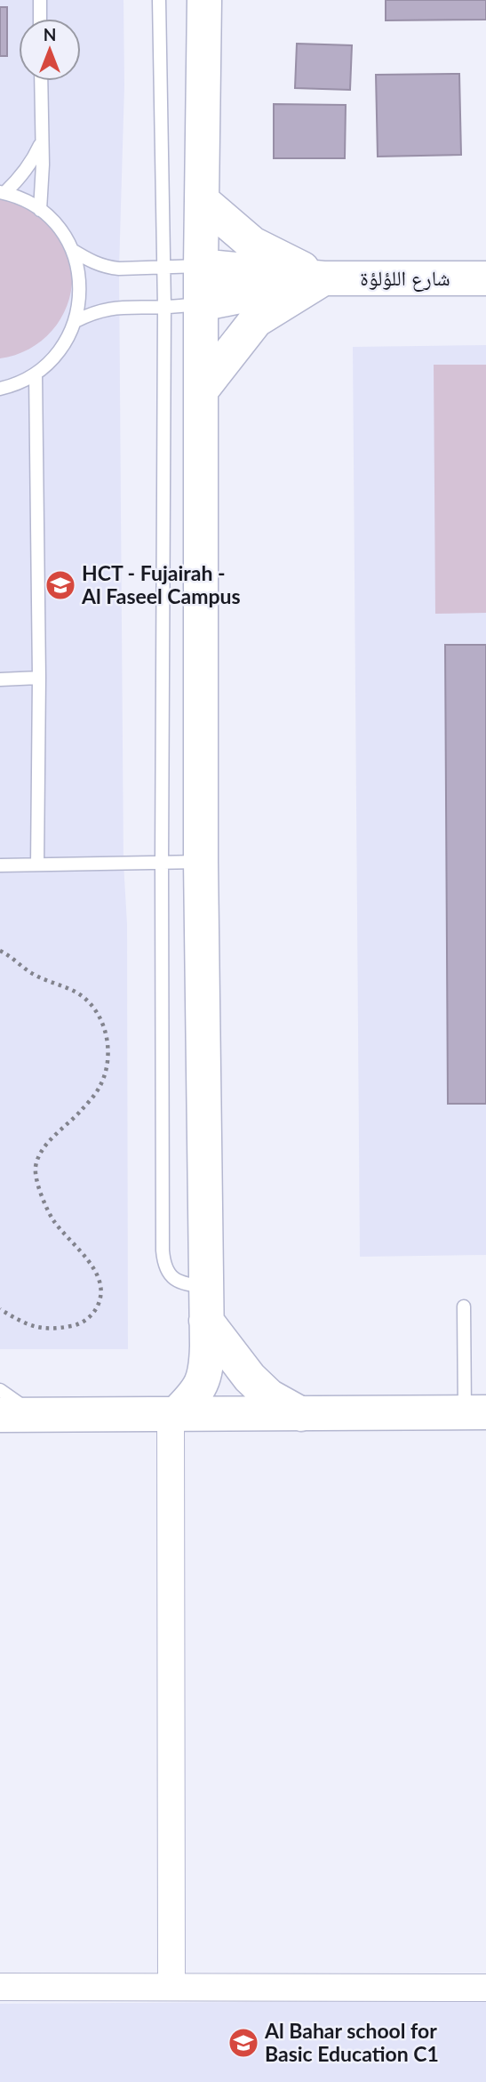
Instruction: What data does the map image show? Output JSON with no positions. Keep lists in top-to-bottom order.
{
  "streets": {
    "street": ["شارع اللؤلؤة"]
  },
  "places": {
    "school or university": ["HCT - Fujairah - Al Faseel Campus", "Al Bahar school for Basic Education C1"]
  },
  "north": "top"
}
